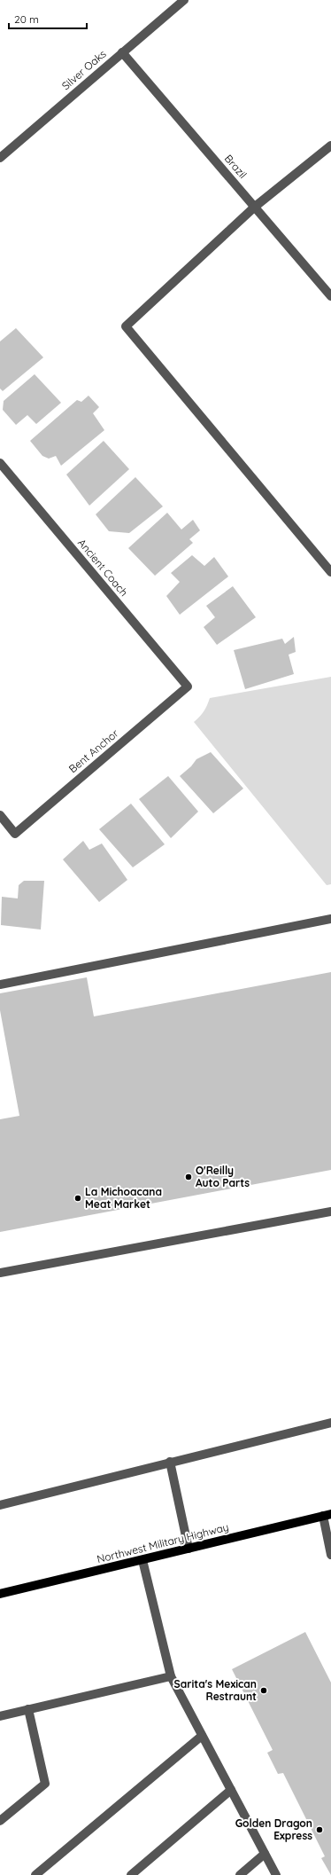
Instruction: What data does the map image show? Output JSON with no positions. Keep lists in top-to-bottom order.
{
  "streets": {
    "main road": ["Northwest Military Highway"],
    "street": [
      "Silver Oaks",
      "Brazil",
      "Ancient Coach",
      "Bent Anchor"
    ]
  },
  "crossings": [
    ["Silver Oaks", "Brazil"],
    ["Ancient Coach", "Bent Anchor"]
  ],
  "places": [
    "O'Reilly Auto Parts",
    "La Michoacana Meat Market",
    "Sarita's Mexican Restraunt",
    "Golden Dragon Express"
  ],
  "scale_bar": "20 m"
}
